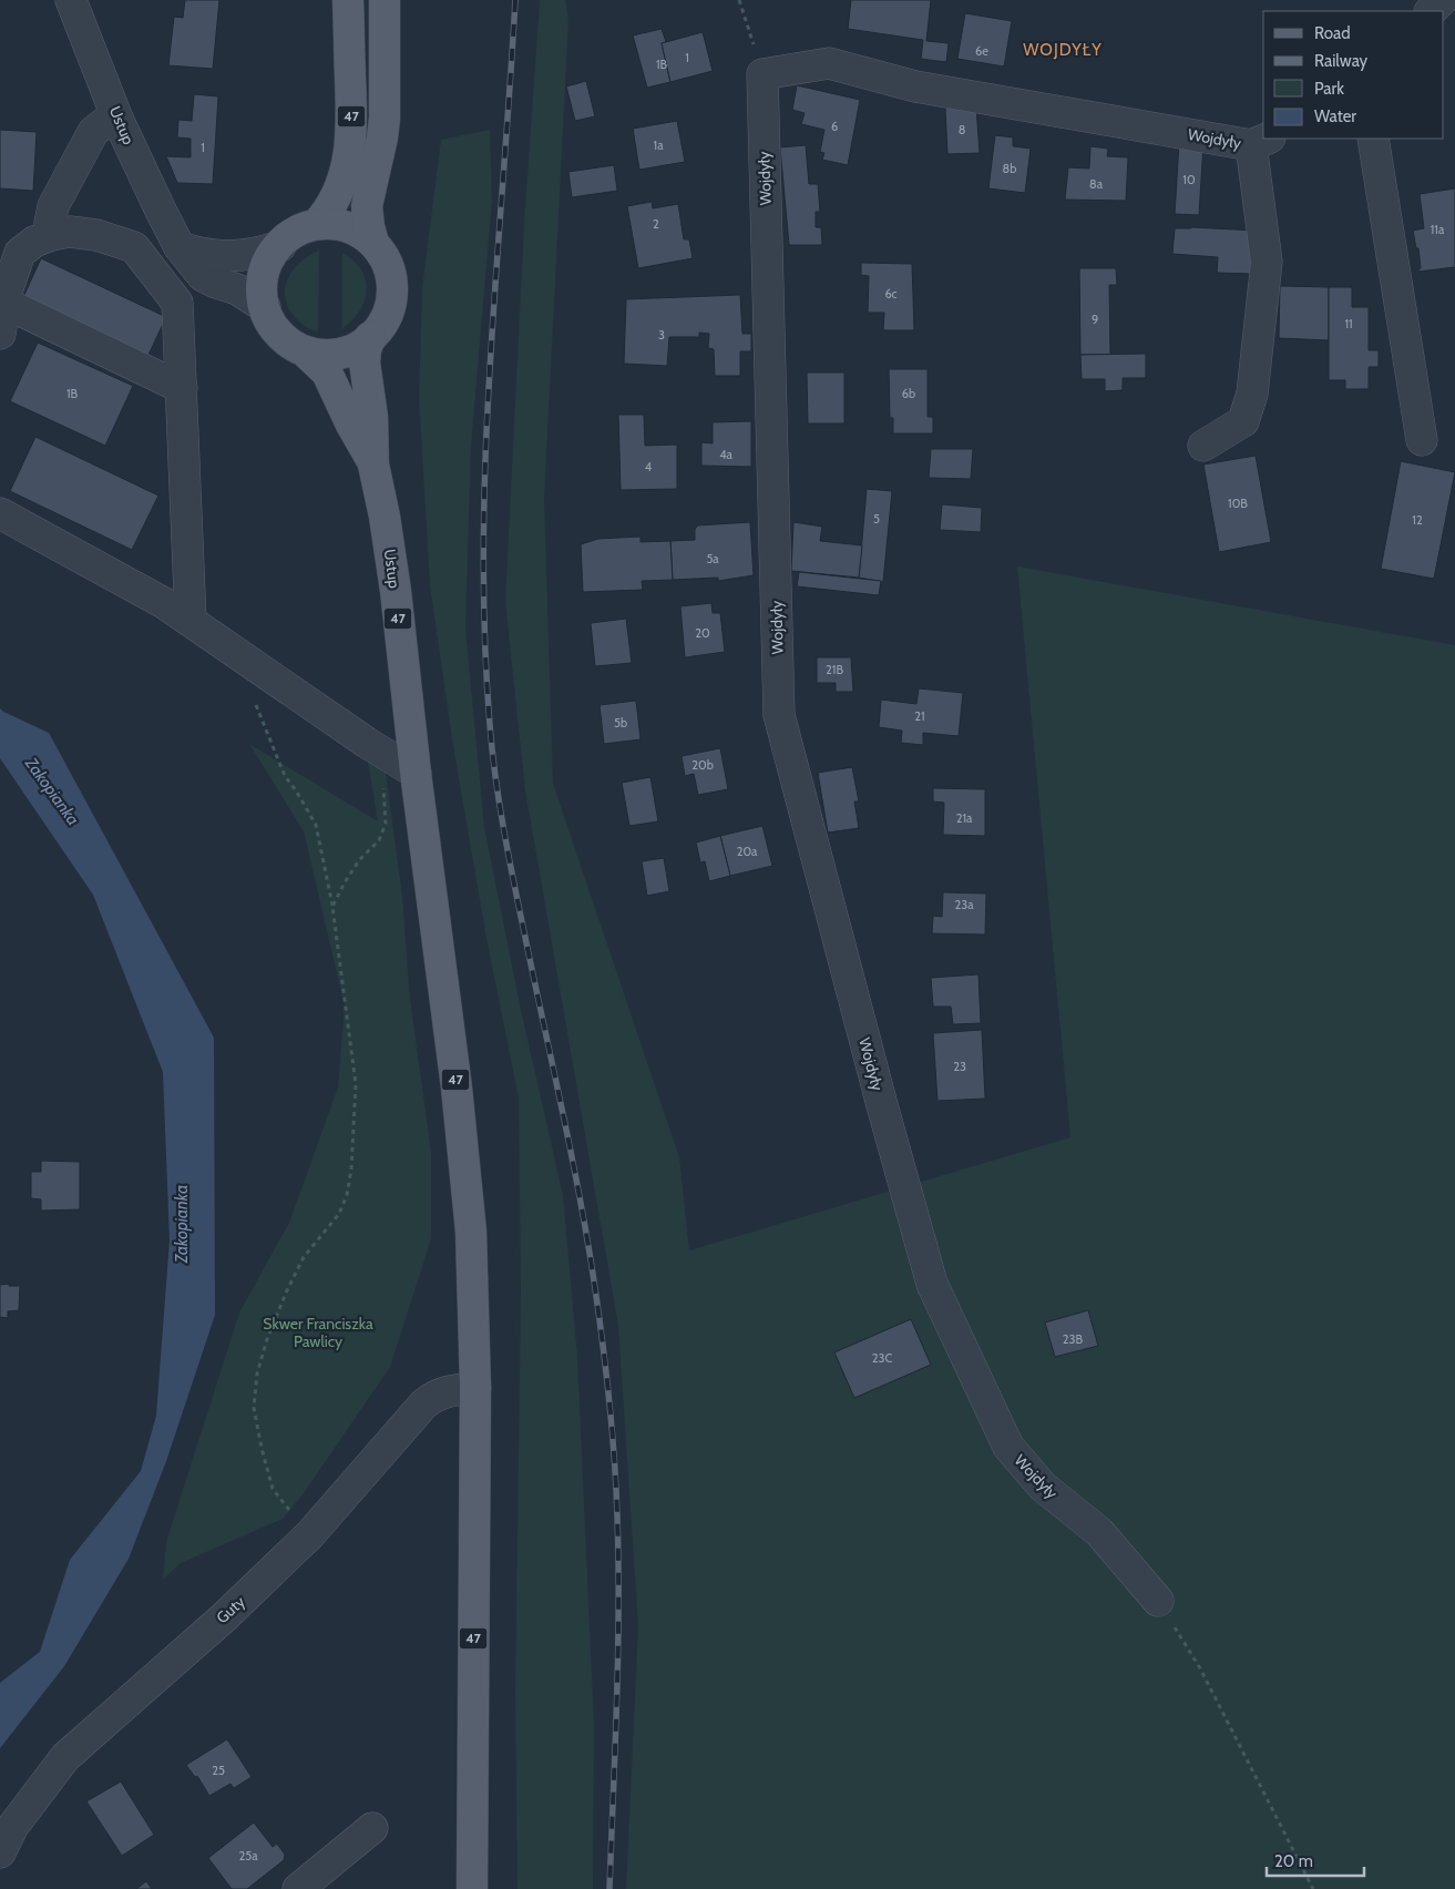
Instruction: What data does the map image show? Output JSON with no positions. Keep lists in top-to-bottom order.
{
  "streets": {
    "main road": ["47", "Ustup"],
    "street": ["Wojdyły", "Guty"]
  },
  "crossings": [
    ["47", "Ustup"],
    ["47", "Guty"]
  ],
  "districts": ["WOJDYŁY"],
  "water": ["Zakopianka"],
  "parks": ["Skwer Franciszka Pawlicy"],
  "house_numbers": [
    "6e",
    "1",
    "1B",
    "6",
    "8",
    "1a",
    "1",
    "8b",
    "10",
    "8a",
    "2",
    "11a",
    "6c",
    "9",
    "11",
    "3",
    "1B",
    "6b",
    "4a",
    "4",
    "10B",
    "5",
    "12",
    "5a",
    "20",
    "21B",
    "21",
    "5b",
    "20b",
    "21a",
    "20a",
    "23a",
    "23",
    "23B",
    "23C",
    "25",
    "25a"
  ],
  "legend": [
    "Road",
    "Railway",
    "Park",
    "Water"
  ],
  "scale_bar": "20 m"
}
